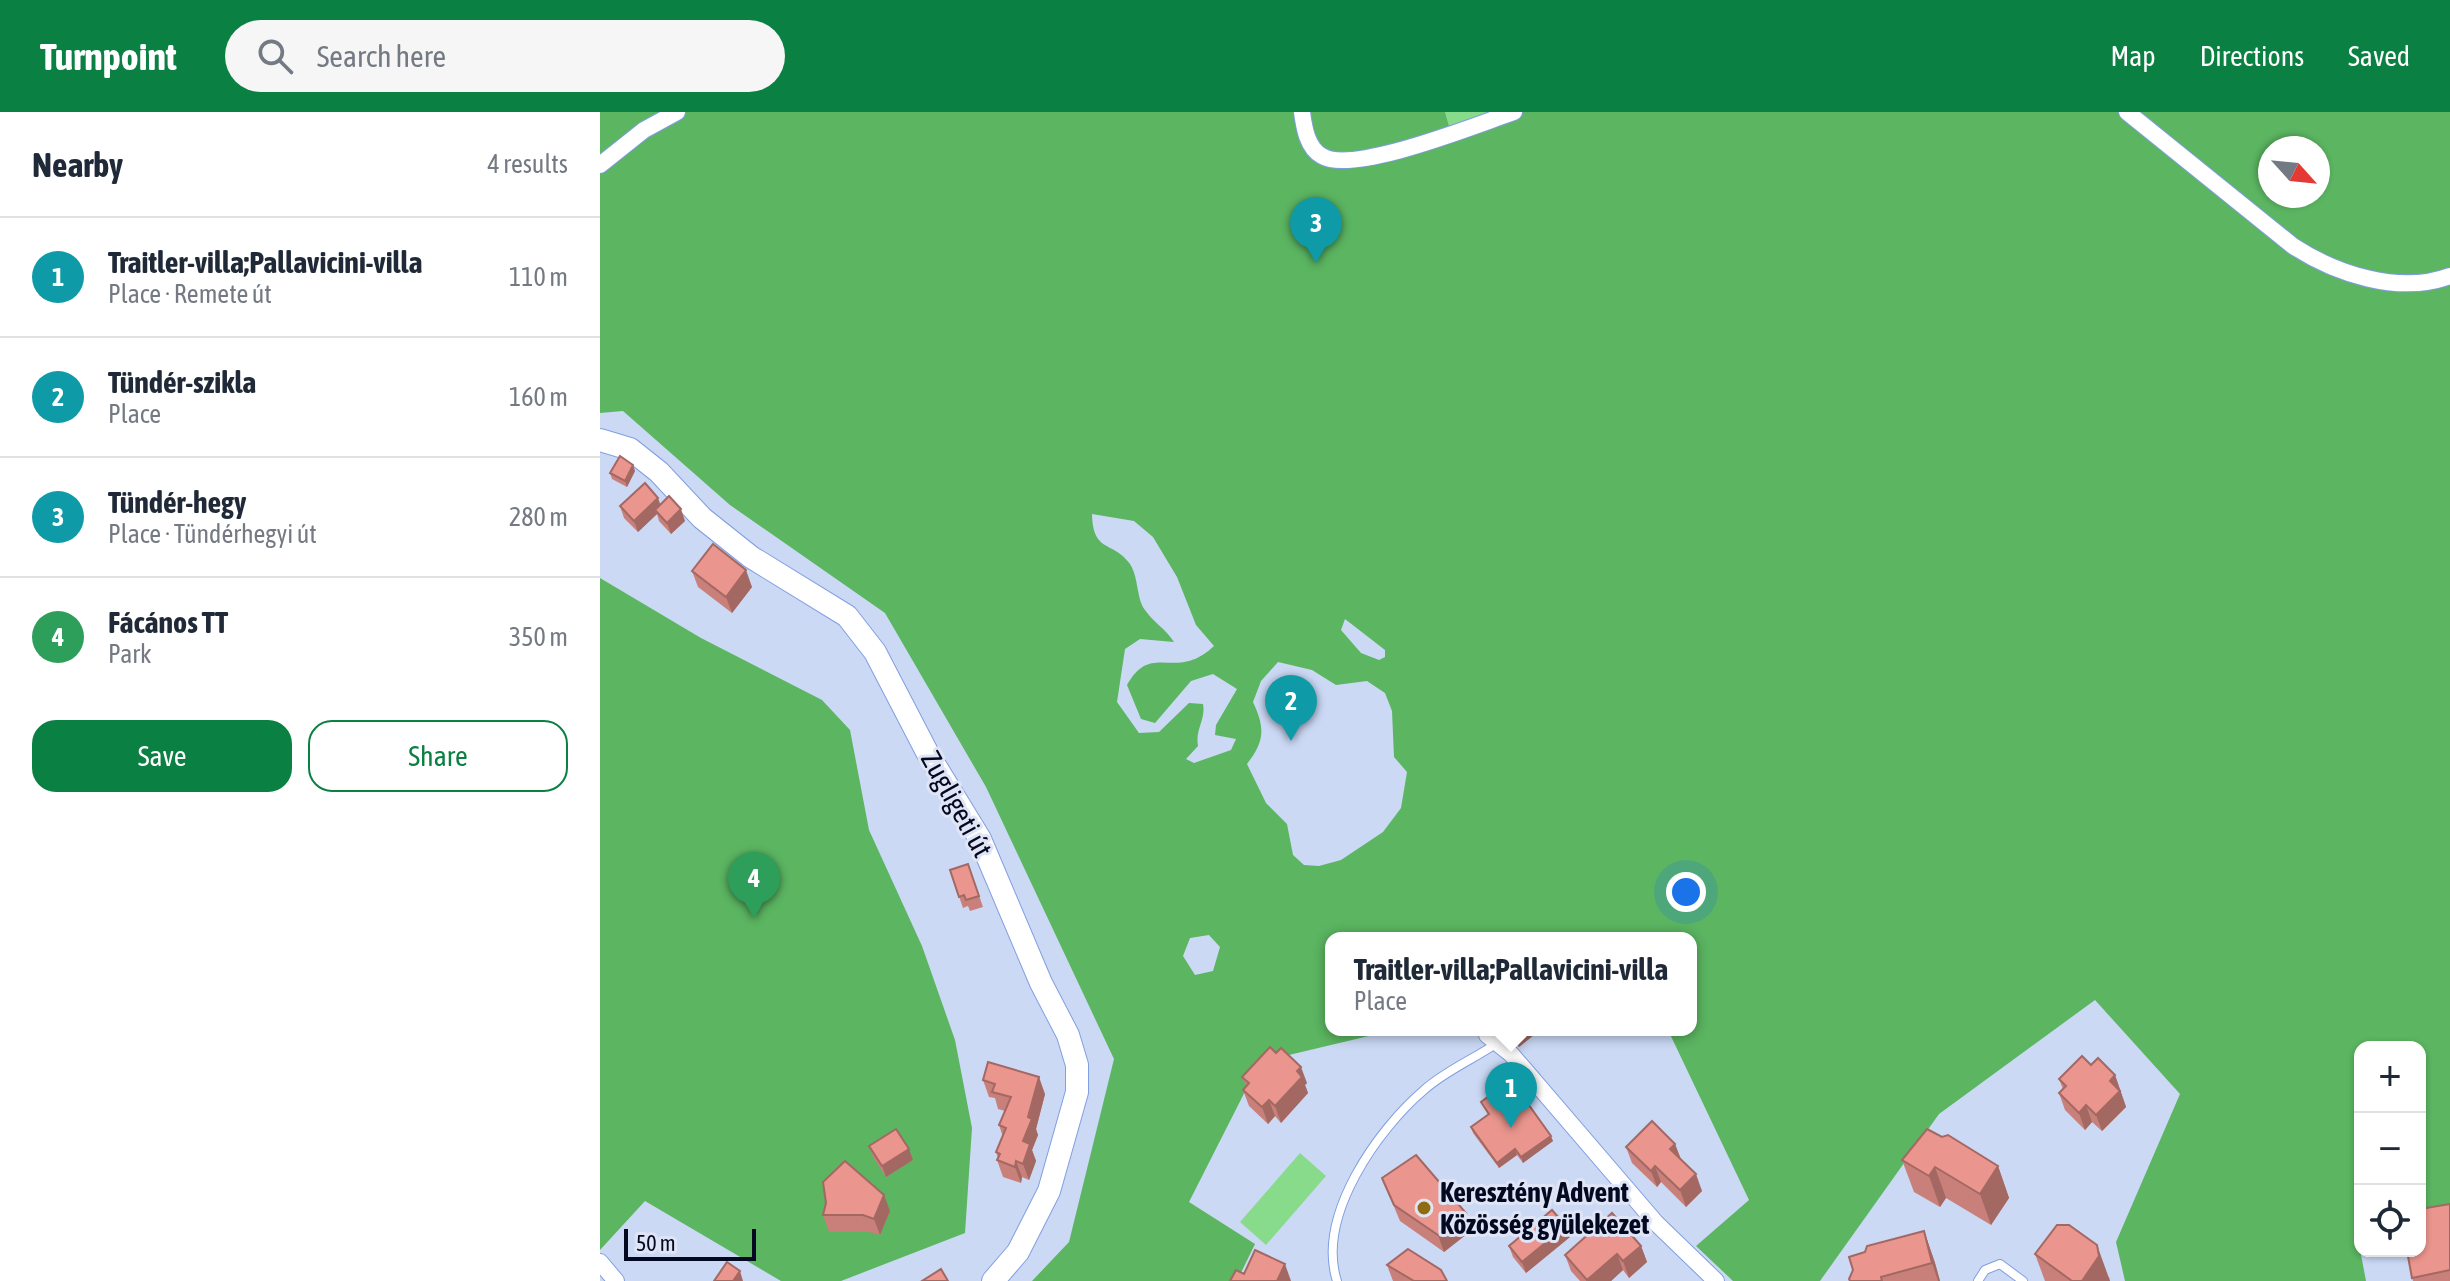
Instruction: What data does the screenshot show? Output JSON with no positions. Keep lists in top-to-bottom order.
{
  "streets": {
    "street": ["Zugligeti út"]
  },
  "places": ["Keresztény Advent Közösség gyülekezet"],
  "scale_bar": "50 m",
  "north": "bottom right",
  "page": {
    "header": "Turnpoint",
    "search": "Search here",
    "nav": ["Map", "Directions", "Saved"],
    "heading": ["Nearby", "4 results"],
    "pins": [
      "3",
      "2",
      "4",
      "1"
    ],
    "list": [
      {
        "mark": "1",
        "name": "Traitler-villa;Pallavicini-villa",
        "note": "Place · Remete út",
        "value": "110 m"
      },
      {
        "mark": "2",
        "name": "Tündér-szikla",
        "note": "Place",
        "value": "160 m"
      },
      {
        "mark": "3",
        "name": "Tündér-hegy",
        "note": "Place · Tündérhegyi út",
        "value": "280 m"
      },
      {
        "mark": "4",
        "name": "Fácános TT",
        "note": "Park",
        "value": "350 m"
      }
    ],
    "buttons": ["Save", "Share"],
    "popup": ["Traitler-villa;Pallavicini-villa", "Place"],
    "map_buttons": ["+", "−"],
    "scale": "50 m"
  }
}
